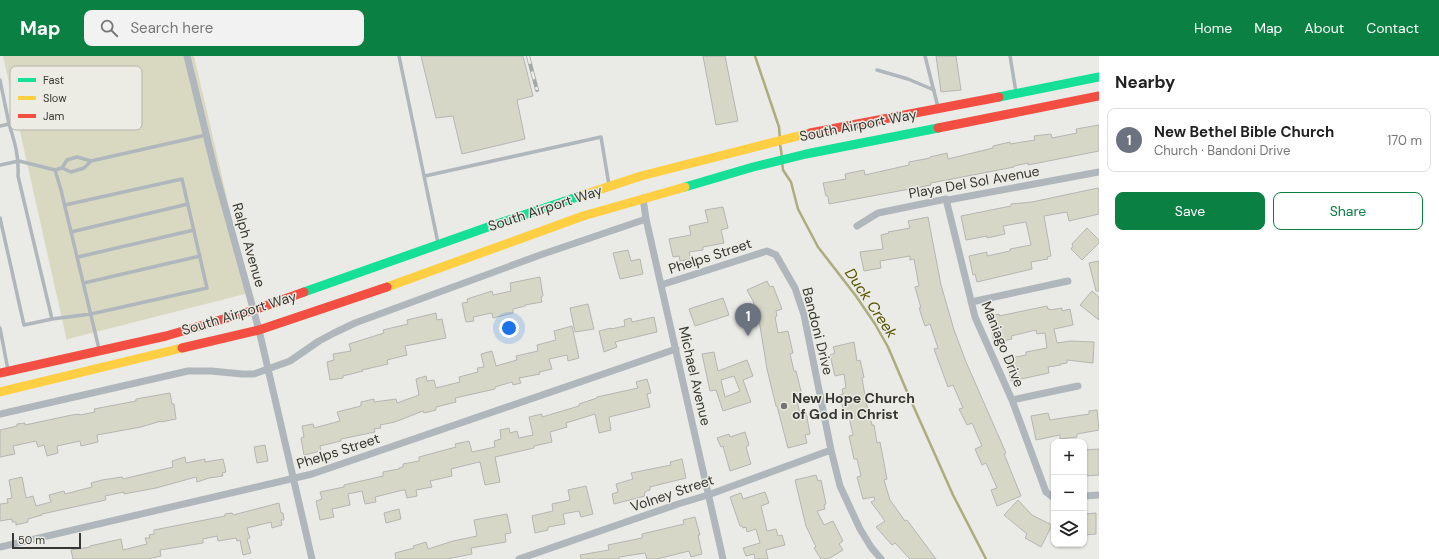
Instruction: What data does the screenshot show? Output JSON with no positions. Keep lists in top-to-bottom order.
{
  "streets": {
    "main road": ["South Airport Way"],
    "street": [
      "Playa Del Sol Avenue",
      "Ralph Avenue",
      "Phelps Street",
      "Bandoni Drive",
      "Maniago Drive",
      "Michael Avenue",
      "Volney Street"
    ]
  },
  "crossings": [
    ["South Airport Way", "Ralph Avenue"],
    ["South Airport Way", "Michael Avenue"],
    ["Playa Del Sol Avenue", "Maniago Drive"],
    ["Ralph Avenue", "Phelps Street"],
    ["Phelps Street", "Bandoni Drive"],
    ["Phelps Street", "Michael Avenue"],
    ["Bandoni Drive", "Volney Street"],
    ["Michael Avenue", "Volney Street"]
  ],
  "water": ["Duck Creek"],
  "places": ["New Hope Church of God in Christ"],
  "legend": ["Fast", "Slow", "Jam"],
  "scale_bar": "50 m",
  "page": {
    "header": "Map",
    "search": "Search here",
    "nav": [
      "Home",
      "Map",
      "About",
      "Contact"
    ],
    "heading": "Nearby",
    "list": [
      {
        "mark": "1",
        "name": "New Bethel Bible Church",
        "note": "Church · Bandoni Drive",
        "value": "170 m"
      }
    ],
    "buttons": ["Save", "Share"],
    "pins": "1",
    "map_buttons": ["+", "−"],
    "scale": "50 m"
  }
}
